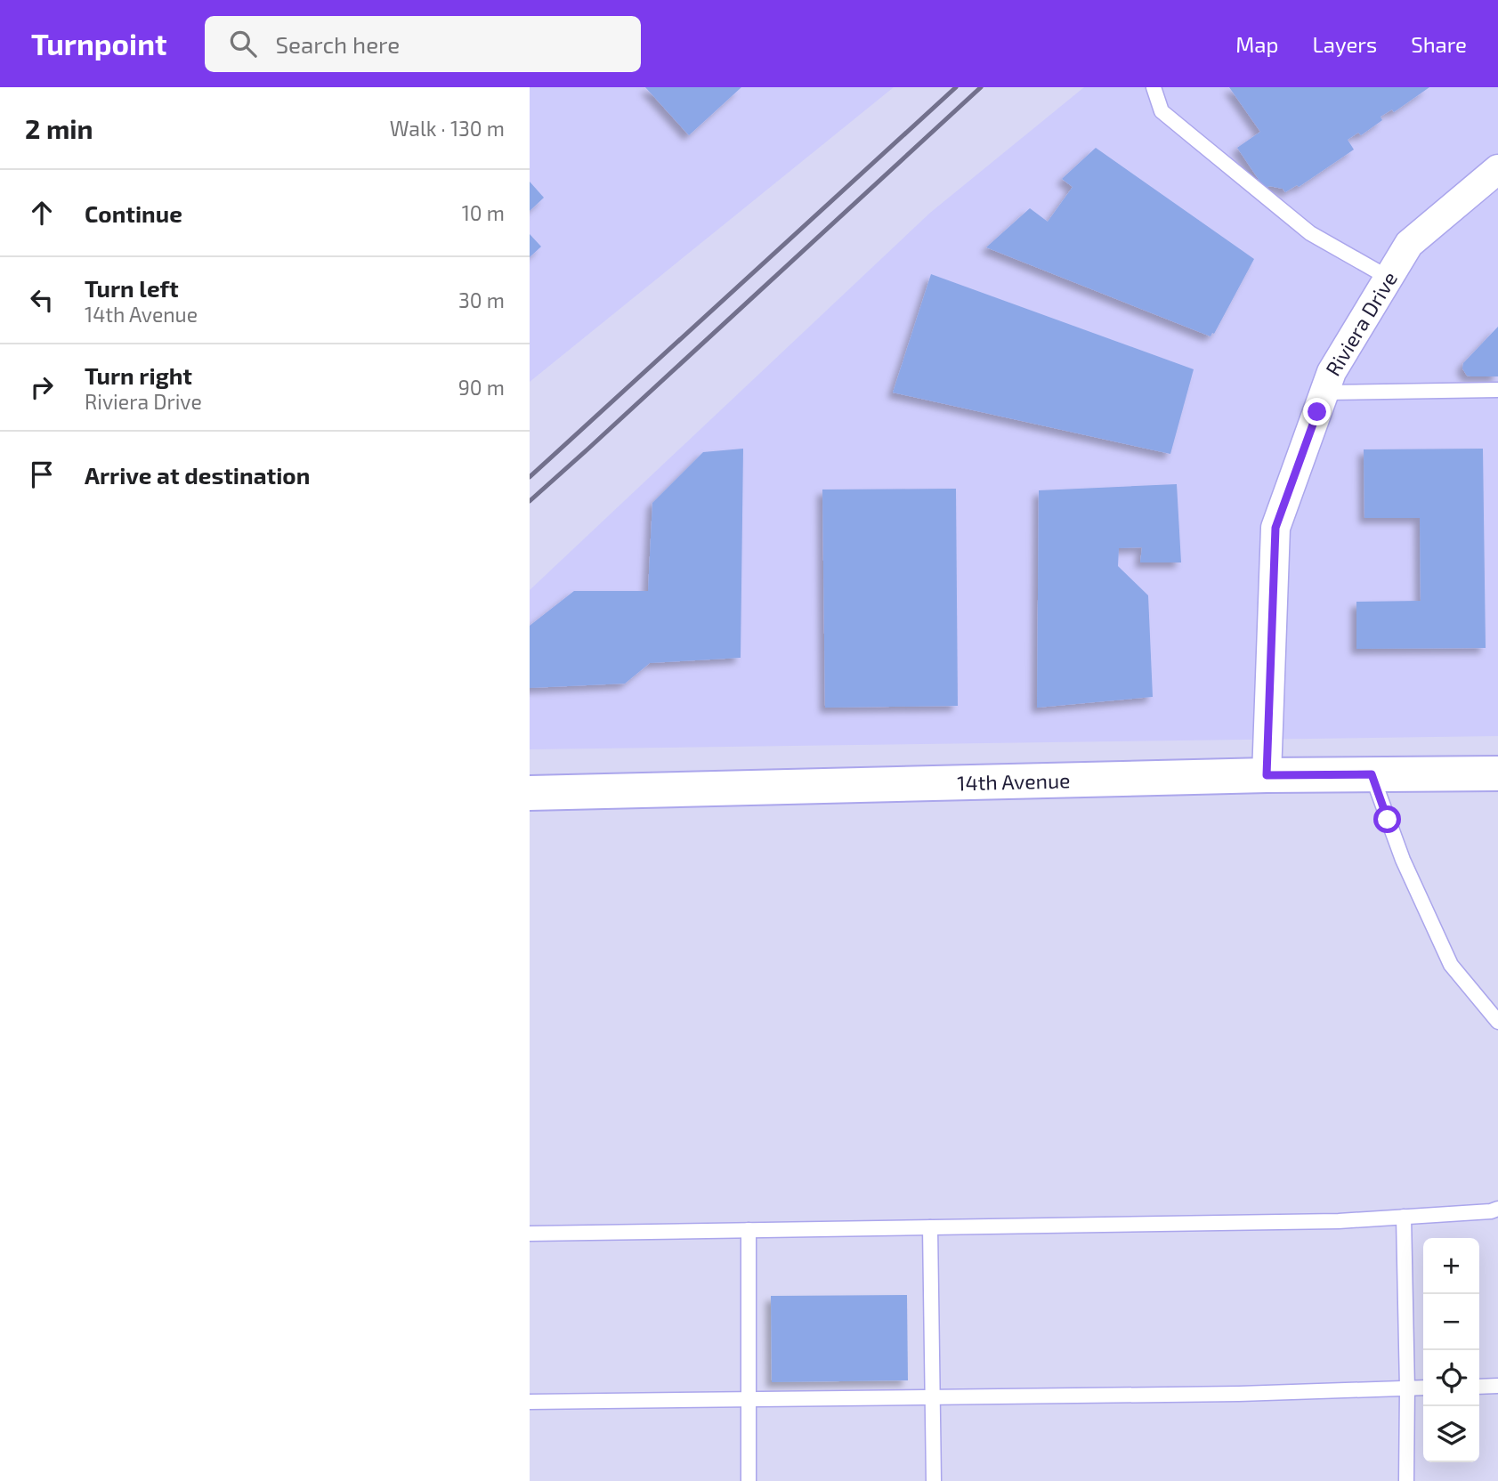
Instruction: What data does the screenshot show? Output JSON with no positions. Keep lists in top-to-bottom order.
{
  "streets": {
    "main road": ["14th Avenue"],
    "street": ["Riviera Drive"]
  },
  "crossings": [
    ["Riviera Drive", "14th Avenue"]
  ],
  "page": {
    "header": "Turnpoint",
    "search": "Search here",
    "nav": ["Map", "Layers", "Share"],
    "heading": ["2 min", "Walk · 130 m"],
    "list": [
      ["Continue", "10 m"],
      ["Turn left", "14th Avenue", "30 m"],
      ["Turn right", "Riviera Drive", "90 m"],
      "Arrive at destination"
    ],
    "map_buttons": ["+", "−"]
  }
}
